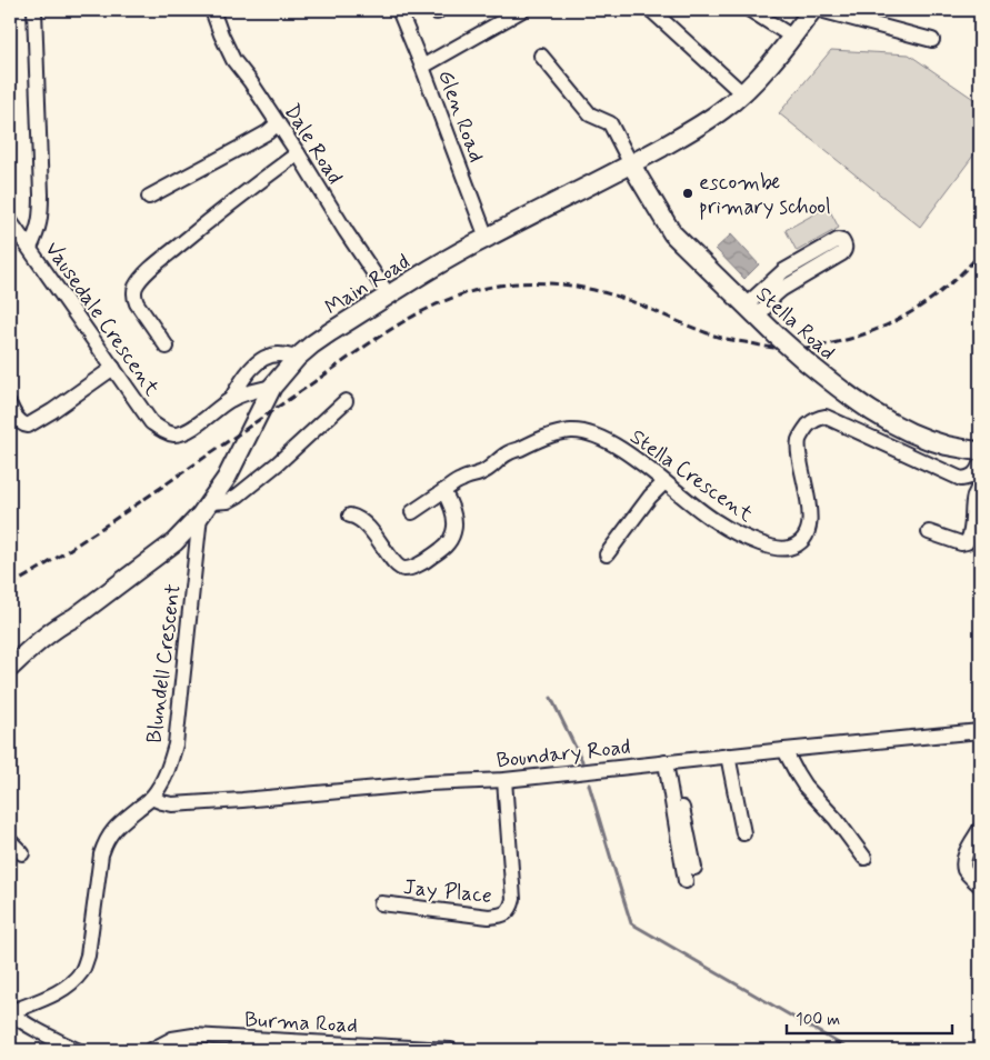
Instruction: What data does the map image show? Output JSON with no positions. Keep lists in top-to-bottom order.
{
  "streets": {
    "main road": ["Main Road", "Stella Road"],
    "street": [
      "Glen Road",
      "Dale Road",
      "Vausedale Crescent",
      "Stella Crescent",
      "Blundell Crescent",
      "Boundary Road",
      "Jay Place",
      "Burma Road"
    ]
  },
  "crossings": [
    ["Glen Road", "Main Road"],
    ["Dale Road", "Main Road"],
    ["Main Road", "Vausedale Crescent"],
    ["Main Road", "Stella Road"],
    ["Main Road", "Blundell Crescent"],
    ["Blundell Crescent", "Boundary Road"],
    ["Boundary Road", "Jay Place"]
  ],
  "places": ["escombe primary school"],
  "scale_bar": "100 m"
}
